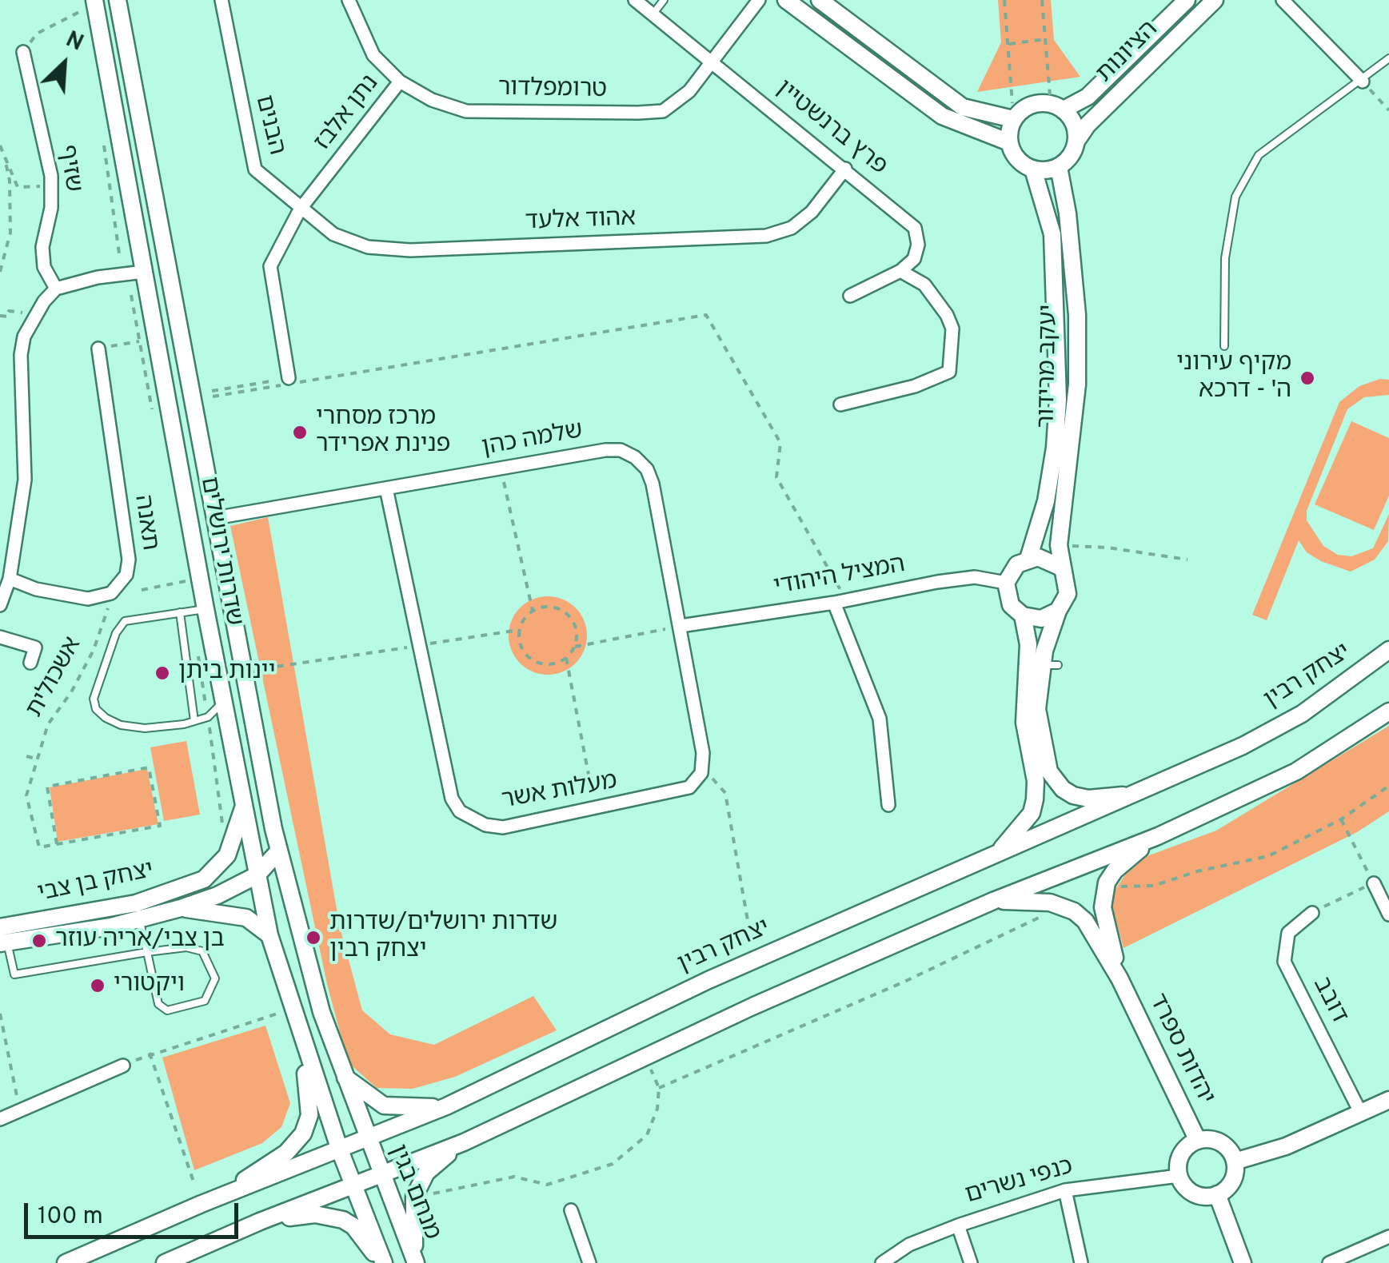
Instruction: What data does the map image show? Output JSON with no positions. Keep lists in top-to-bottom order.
{
  "streets": {
    "main road": [
      "הציונות",
      "יעקב מרידור",
      "שדרות ירושלים",
      "יצחק רבין",
      "יצחק בן צבי",
      "יהדות ספרד",
      "מנחם בגין"
    ],
    "street": [
      "טרומפלדור",
      "נתן אלבז",
      "הבנים",
      "פרץ ברנשטיין",
      "שזיף",
      "אהוד אלעד",
      "שלמה כהן",
      "תאנה",
      "המציל היהודי",
      "מעלות אשר",
      "דובב",
      "כנפי נשרים"
    ],
    "path": ["אשכולית"]
  },
  "crossings": [
    ["הציונות", "יעקב מרידור"],
    ["טרומפלדור", "נתן אלבז"],
    ["טרומפלדור", "פרץ ברנשטיין"],
    ["נתן אלבז", "הבנים"],
    ["נתן אלבז", "אהוד אלעד"],
    ["הבנים", "אהוד אלעד"],
    ["פרץ ברנשטיין", "אהוד אלעד"],
    ["יעקב מרידור", "המציל היהודי"],
    ["שלמה כהן", "שדרות ירושלים"],
    ["שלמה כהן", "המציל היהודי"],
    ["שלמה כהן", "מעלות אשר"],
    ["תאנה", "אשכולית"],
    ["שדרות ירושלים", "יצחק רבין"],
    ["שדרות ירושלים", "יצחק בן צבי"],
    ["שדרות ירושלים", "מנחם בגין"],
    ["יצחק רבין", "מנחם בגין"],
    ["יהדות ספרד", "כנפי נשרים"]
  ],
  "places": [
    "מקיף עירוני ה' - דרכא",
    "מרכז מסחרי פנינת אפרידר",
    "יינות ביתן",
    "שדרות ירושלים/שדרות יצחק רבין",
    "בן צבי/אריה עוזר",
    "ויקטורי"
  ],
  "scale_bar": "100 m",
  "north": "top right"
}
